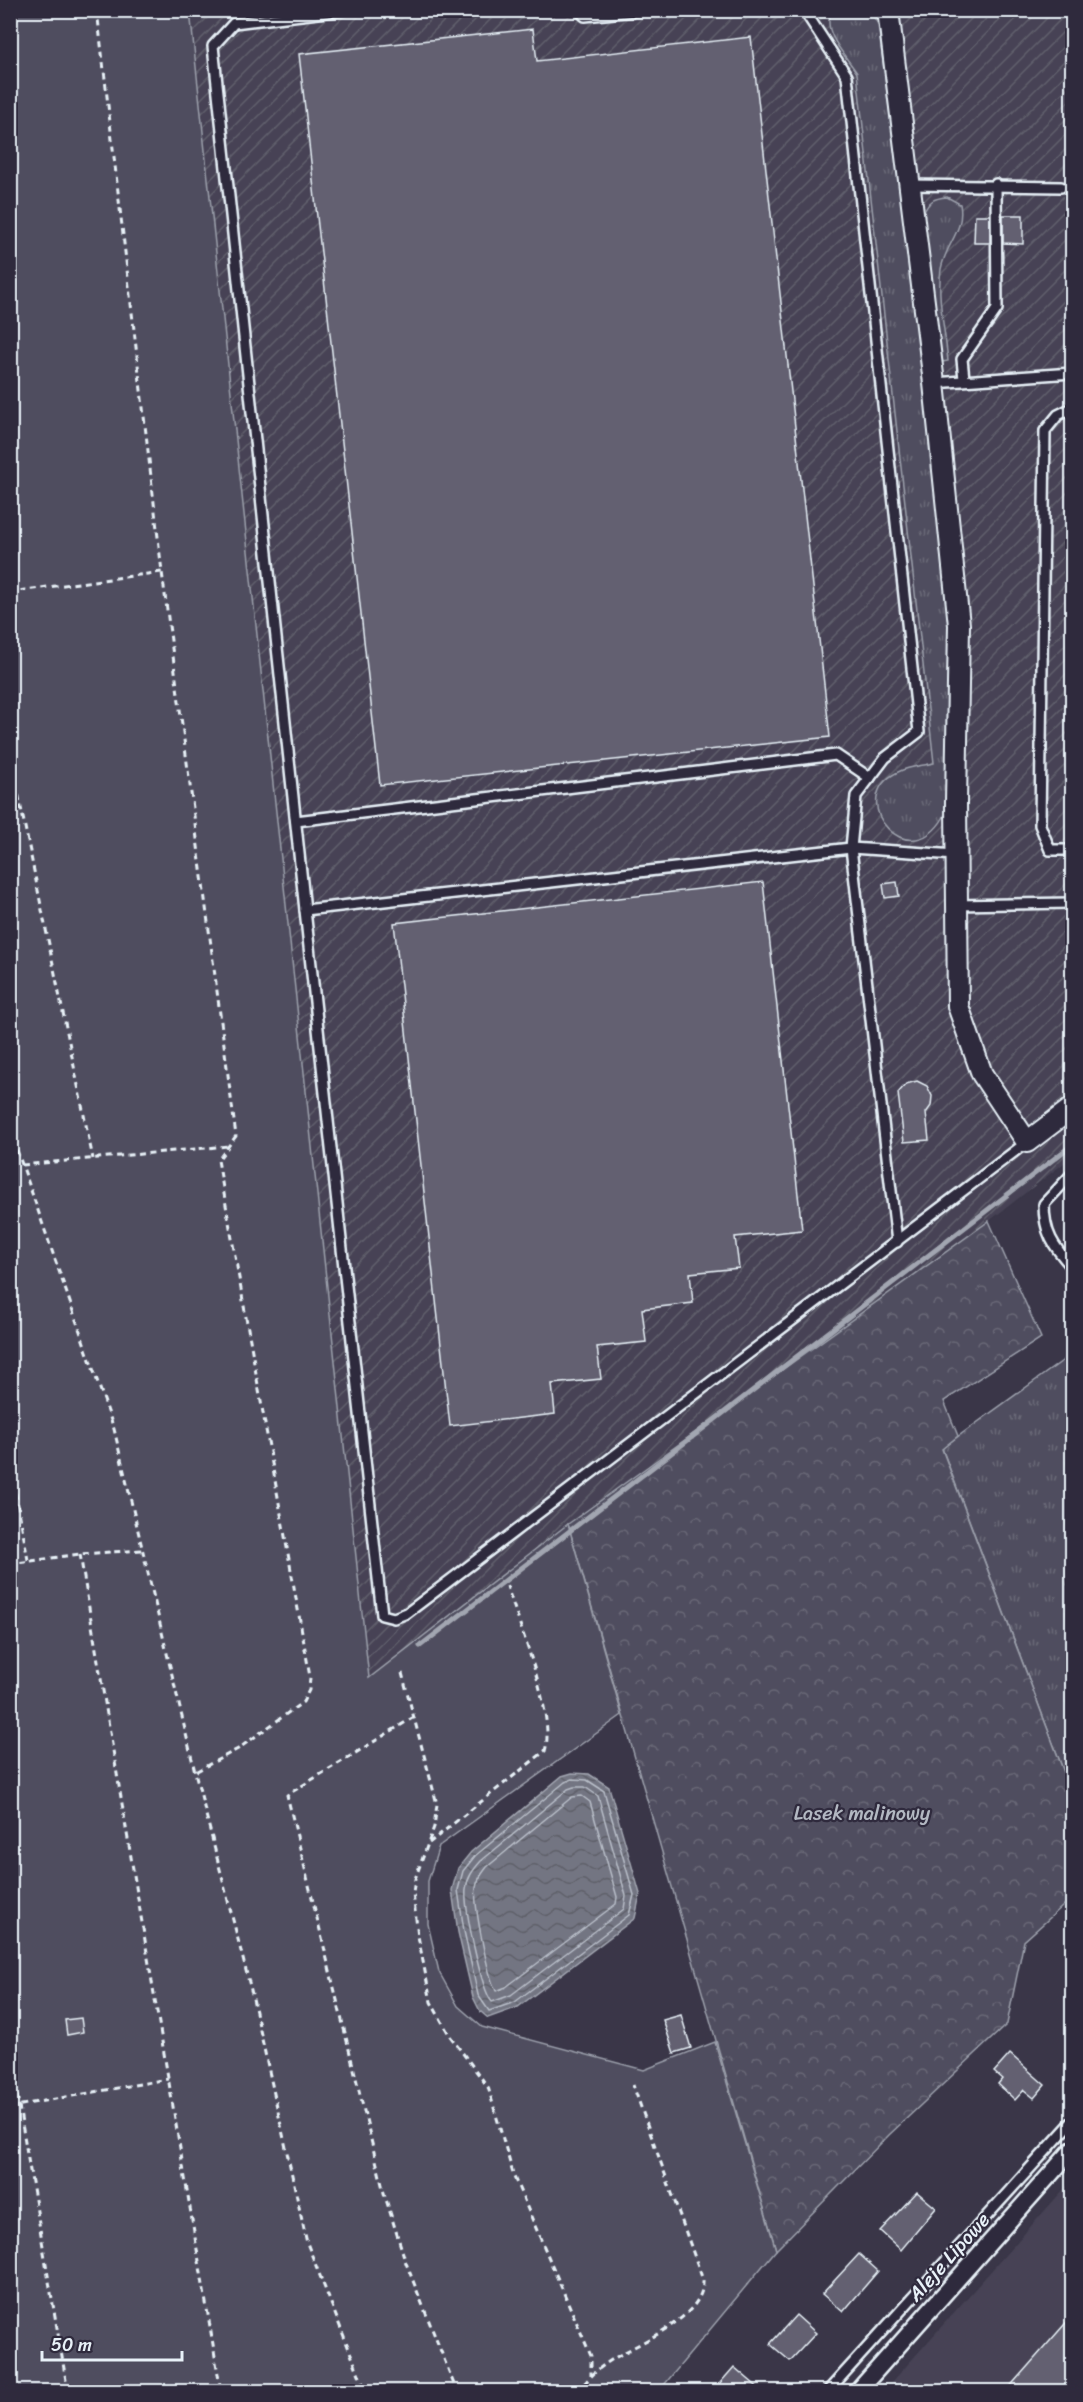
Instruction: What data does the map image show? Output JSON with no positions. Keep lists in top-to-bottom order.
{
  "streets": {
    "street": ["Aleje Lipowe"]
  },
  "parks": ["Lasek malinowy"],
  "scale_bar": "50 m"
}
